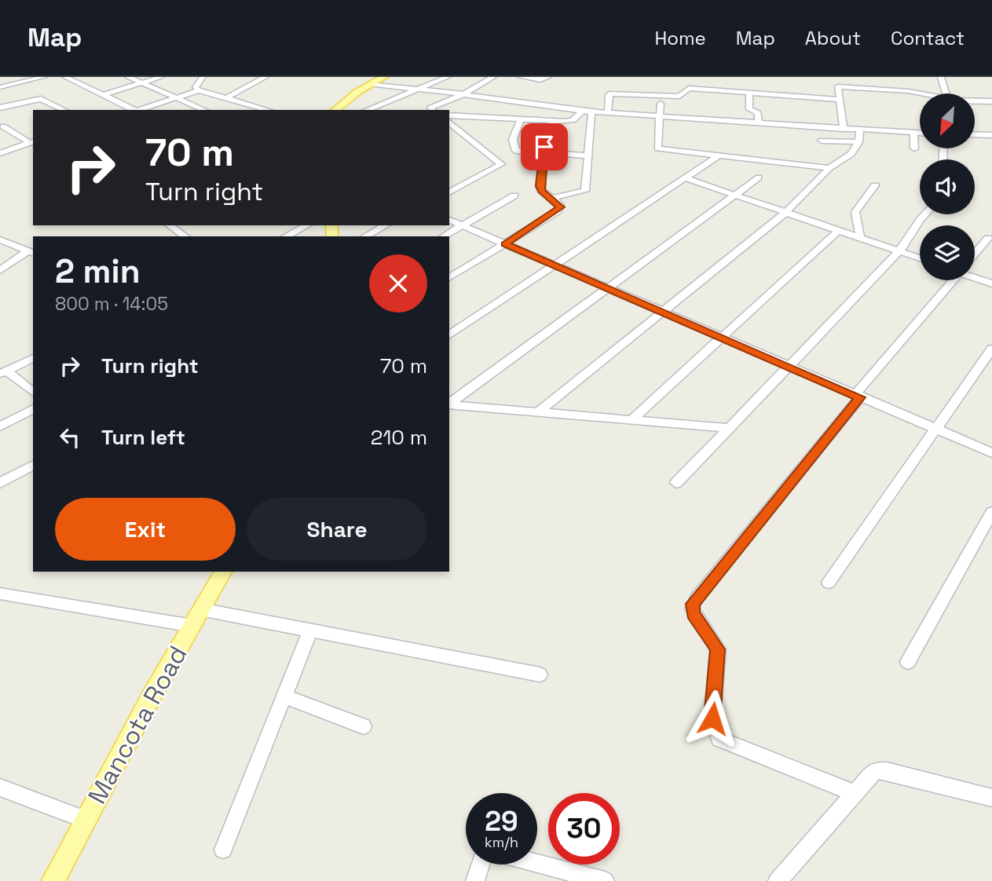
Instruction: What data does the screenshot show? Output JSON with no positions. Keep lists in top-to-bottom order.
{
  "streets": {
    "main road": ["Mancota Road"]
  },
  "north": "bottom left",
  "page": {
    "header": "Map",
    "nav": [
      "Home",
      "Map",
      "About",
      "Contact"
    ],
    "turn": ["70 m", "Turn right"],
    "heading": ["2 min", "800 m · 14:05"],
    "list": [
      {
        "name": "Turn right",
        "value": "70 m"
      },
      {
        "name": "Turn left",
        "value": "210 m"
      }
    ],
    "buttons": ["Exit", "Share"],
    "speed": "29 km/h",
    "limit": "30"
  }
}
